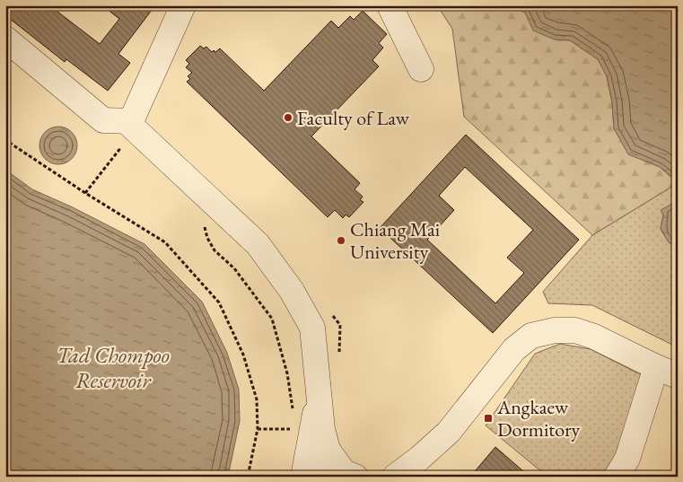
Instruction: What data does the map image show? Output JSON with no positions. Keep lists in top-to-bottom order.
{
  "water": ["Tad Chompoo Reservoir"],
  "places": {
    "other": ["Faculty of Law", "Chiang Mai University"],
    "transit": ["Angkaew Dormitory"]
  }
}
